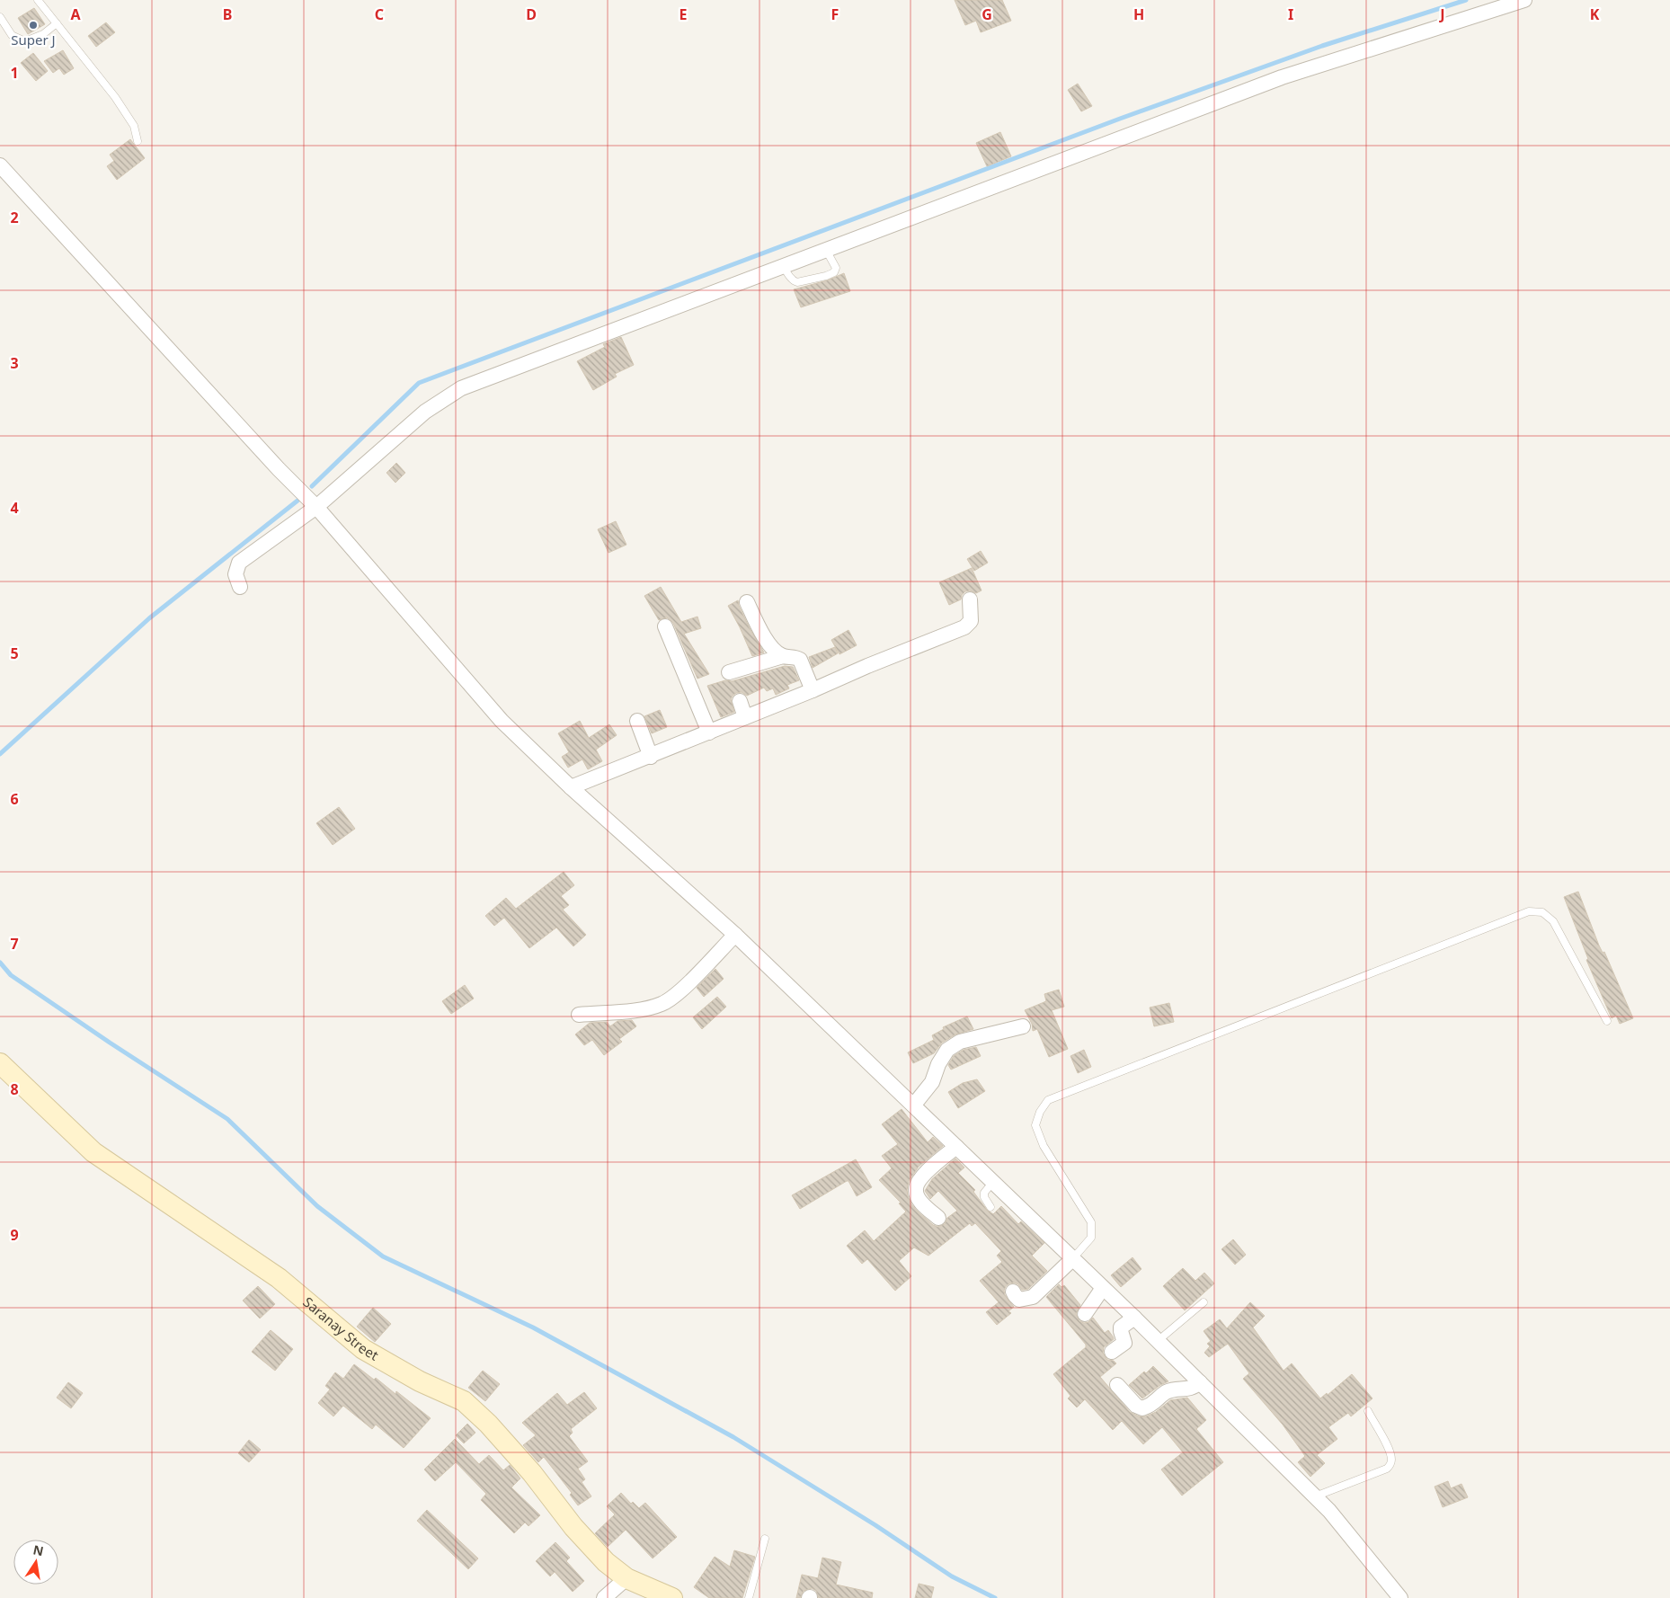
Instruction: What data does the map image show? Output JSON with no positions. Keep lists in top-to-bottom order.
{
  "streets": {
    "street": ["Saranay Street"]
  },
  "places": ["Super J"],
  "north": "top",
  "grid": {
    "columns": [
      "A",
      "B",
      "C",
      "D",
      "E",
      "F",
      "G",
      "H",
      "I",
      "J",
      "K"
    ],
    "rows": [
      "1",
      "2",
      "3",
      "4",
      "5",
      "6",
      "7",
      "8",
      "9"
    ]
  }
}
